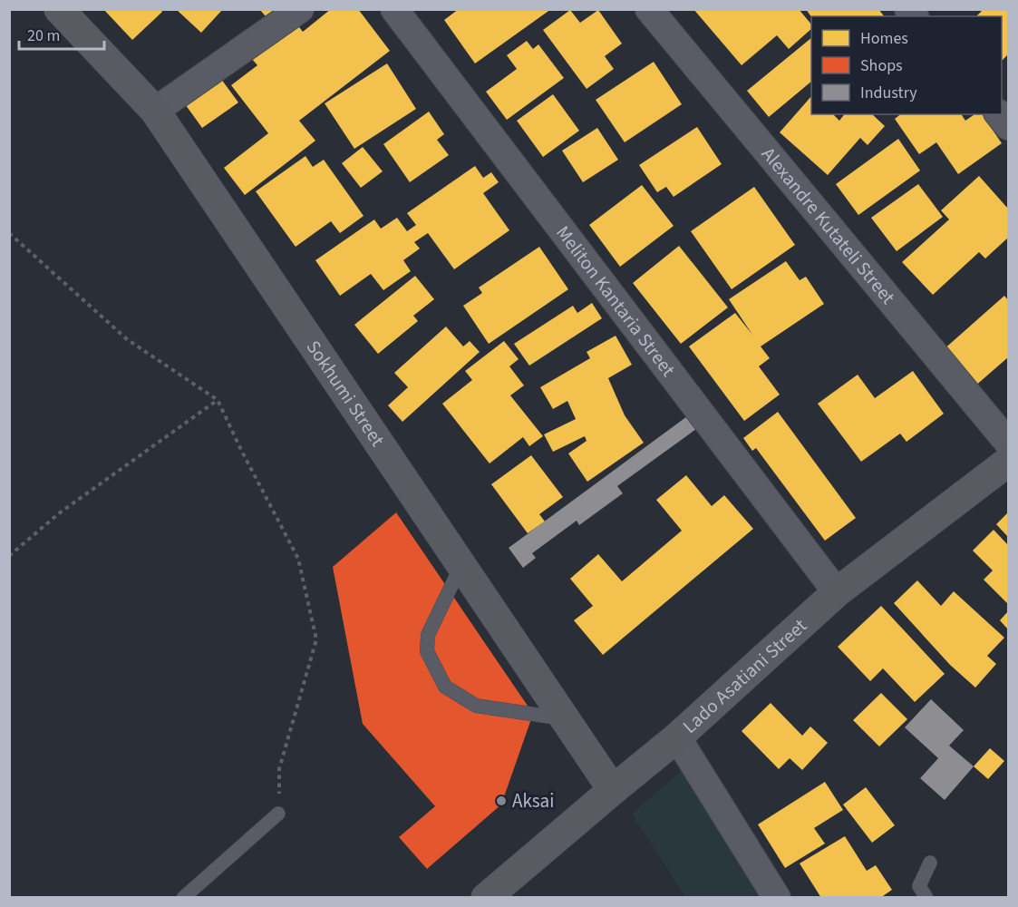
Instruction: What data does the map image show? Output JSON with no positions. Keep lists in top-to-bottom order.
{
  "streets": {
    "street": [
      "Alexandre Kutateli Street",
      "Meliton Kantaria Street",
      "Sokhumi Street",
      "Lado Asatiani Street"
    ]
  },
  "crossings": [
    ["Meliton Kantaria Street", "Lado Asatiani Street"],
    ["Sokhumi Street", "Lado Asatiani Street"]
  ],
  "places": ["Aksai"],
  "legend": ["Homes", "Shops", "Industry"],
  "scale_bar": "20 m"
}
